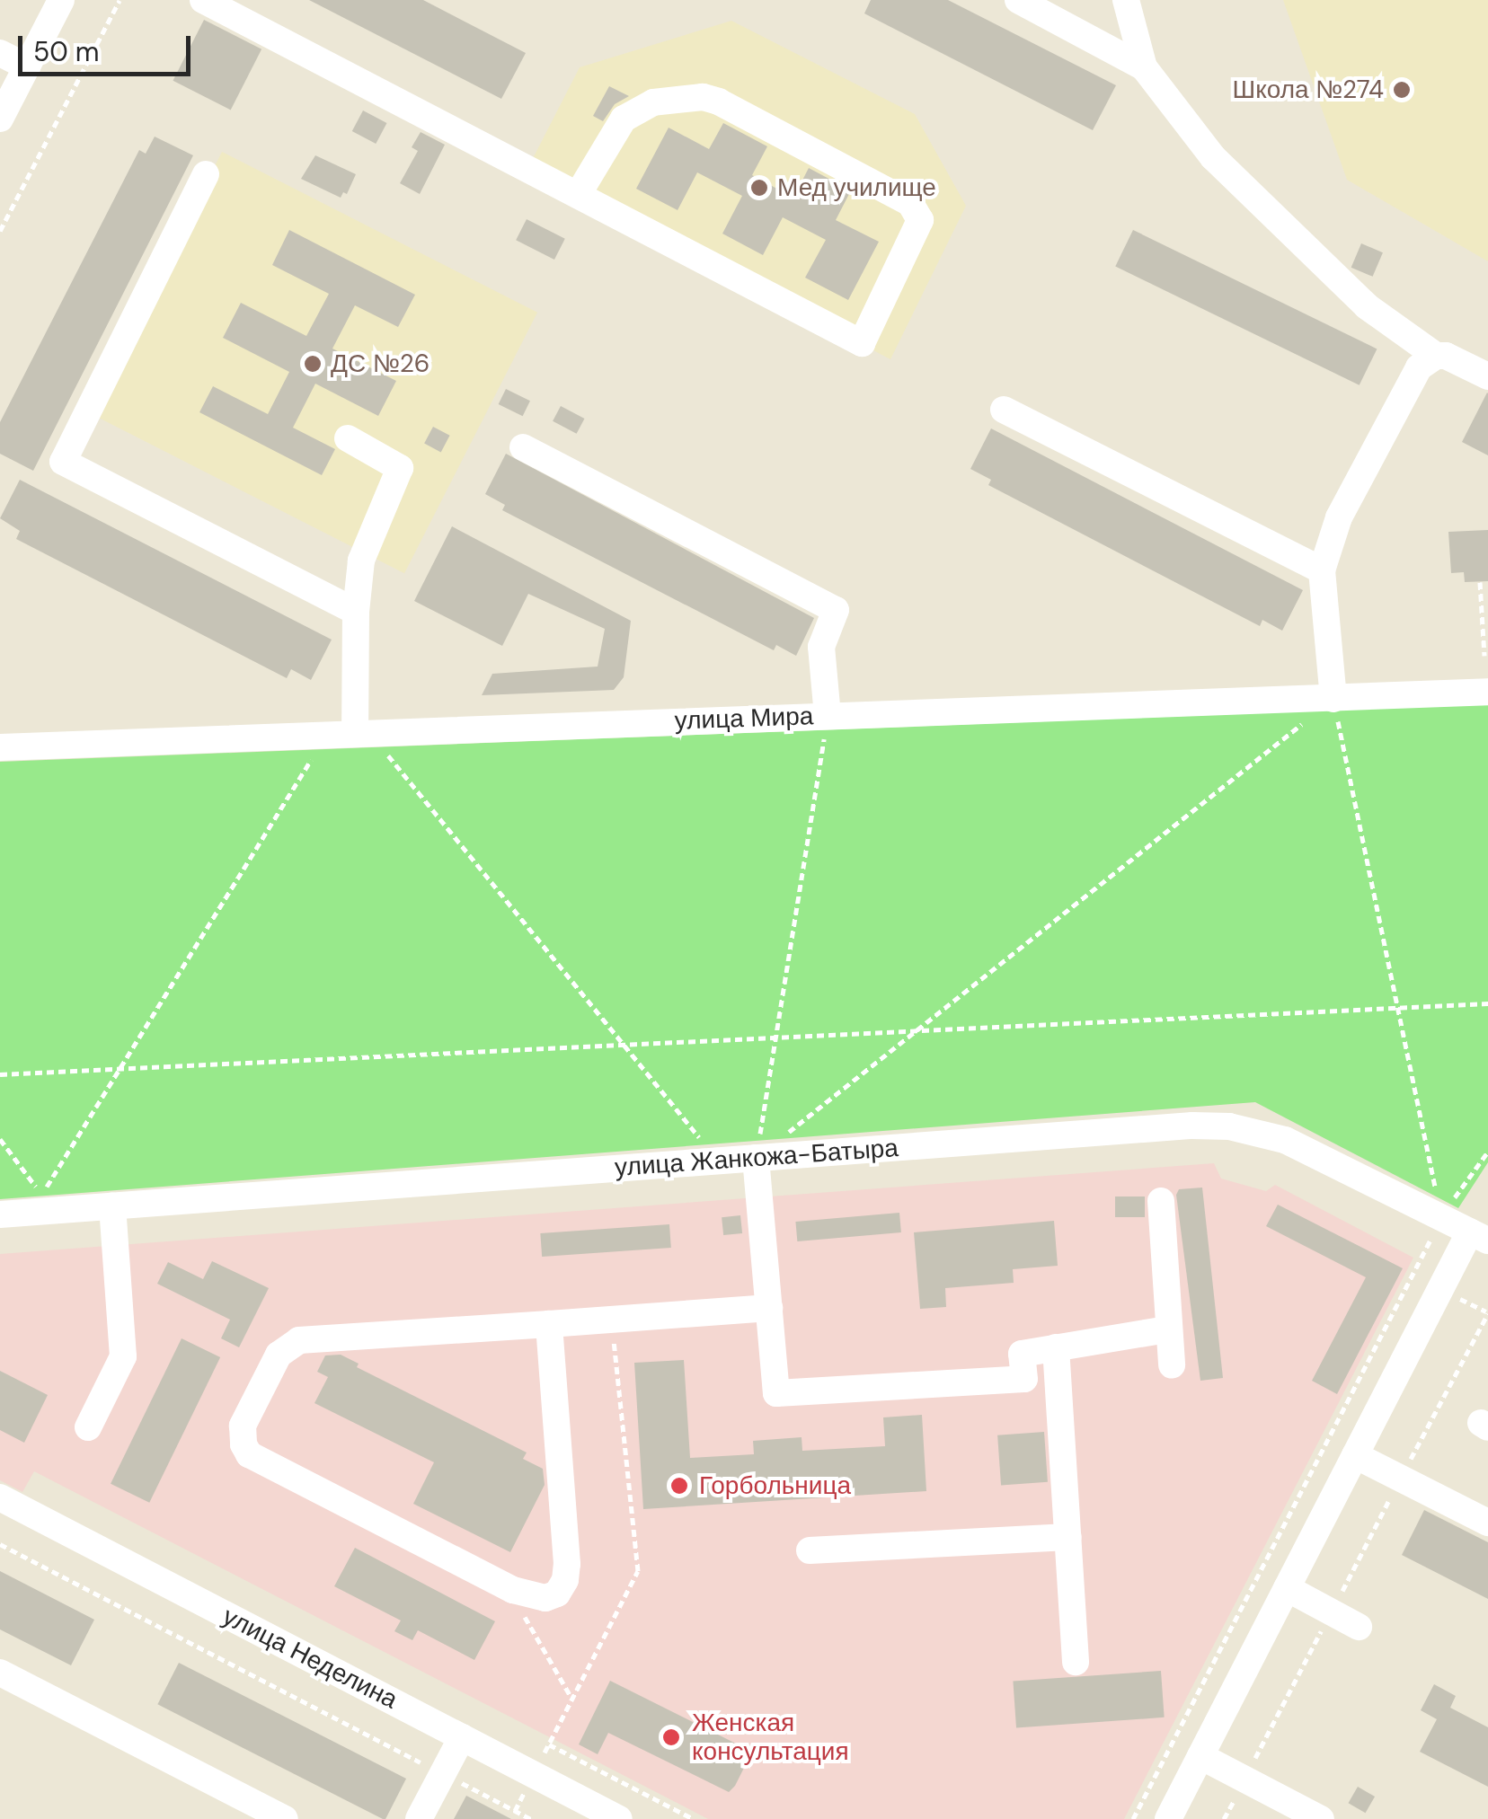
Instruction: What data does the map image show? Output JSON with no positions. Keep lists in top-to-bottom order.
{
  "streets": {
    "street": ["улица Мира", "улица Жанкожа-Батыра", "улица Неделина"]
  },
  "places": [
    "Школа №274",
    "Мед училище",
    "ДС №26",
    "Горбольница",
    "Женская консультация"
  ],
  "scale_bar": "50 m"
}
